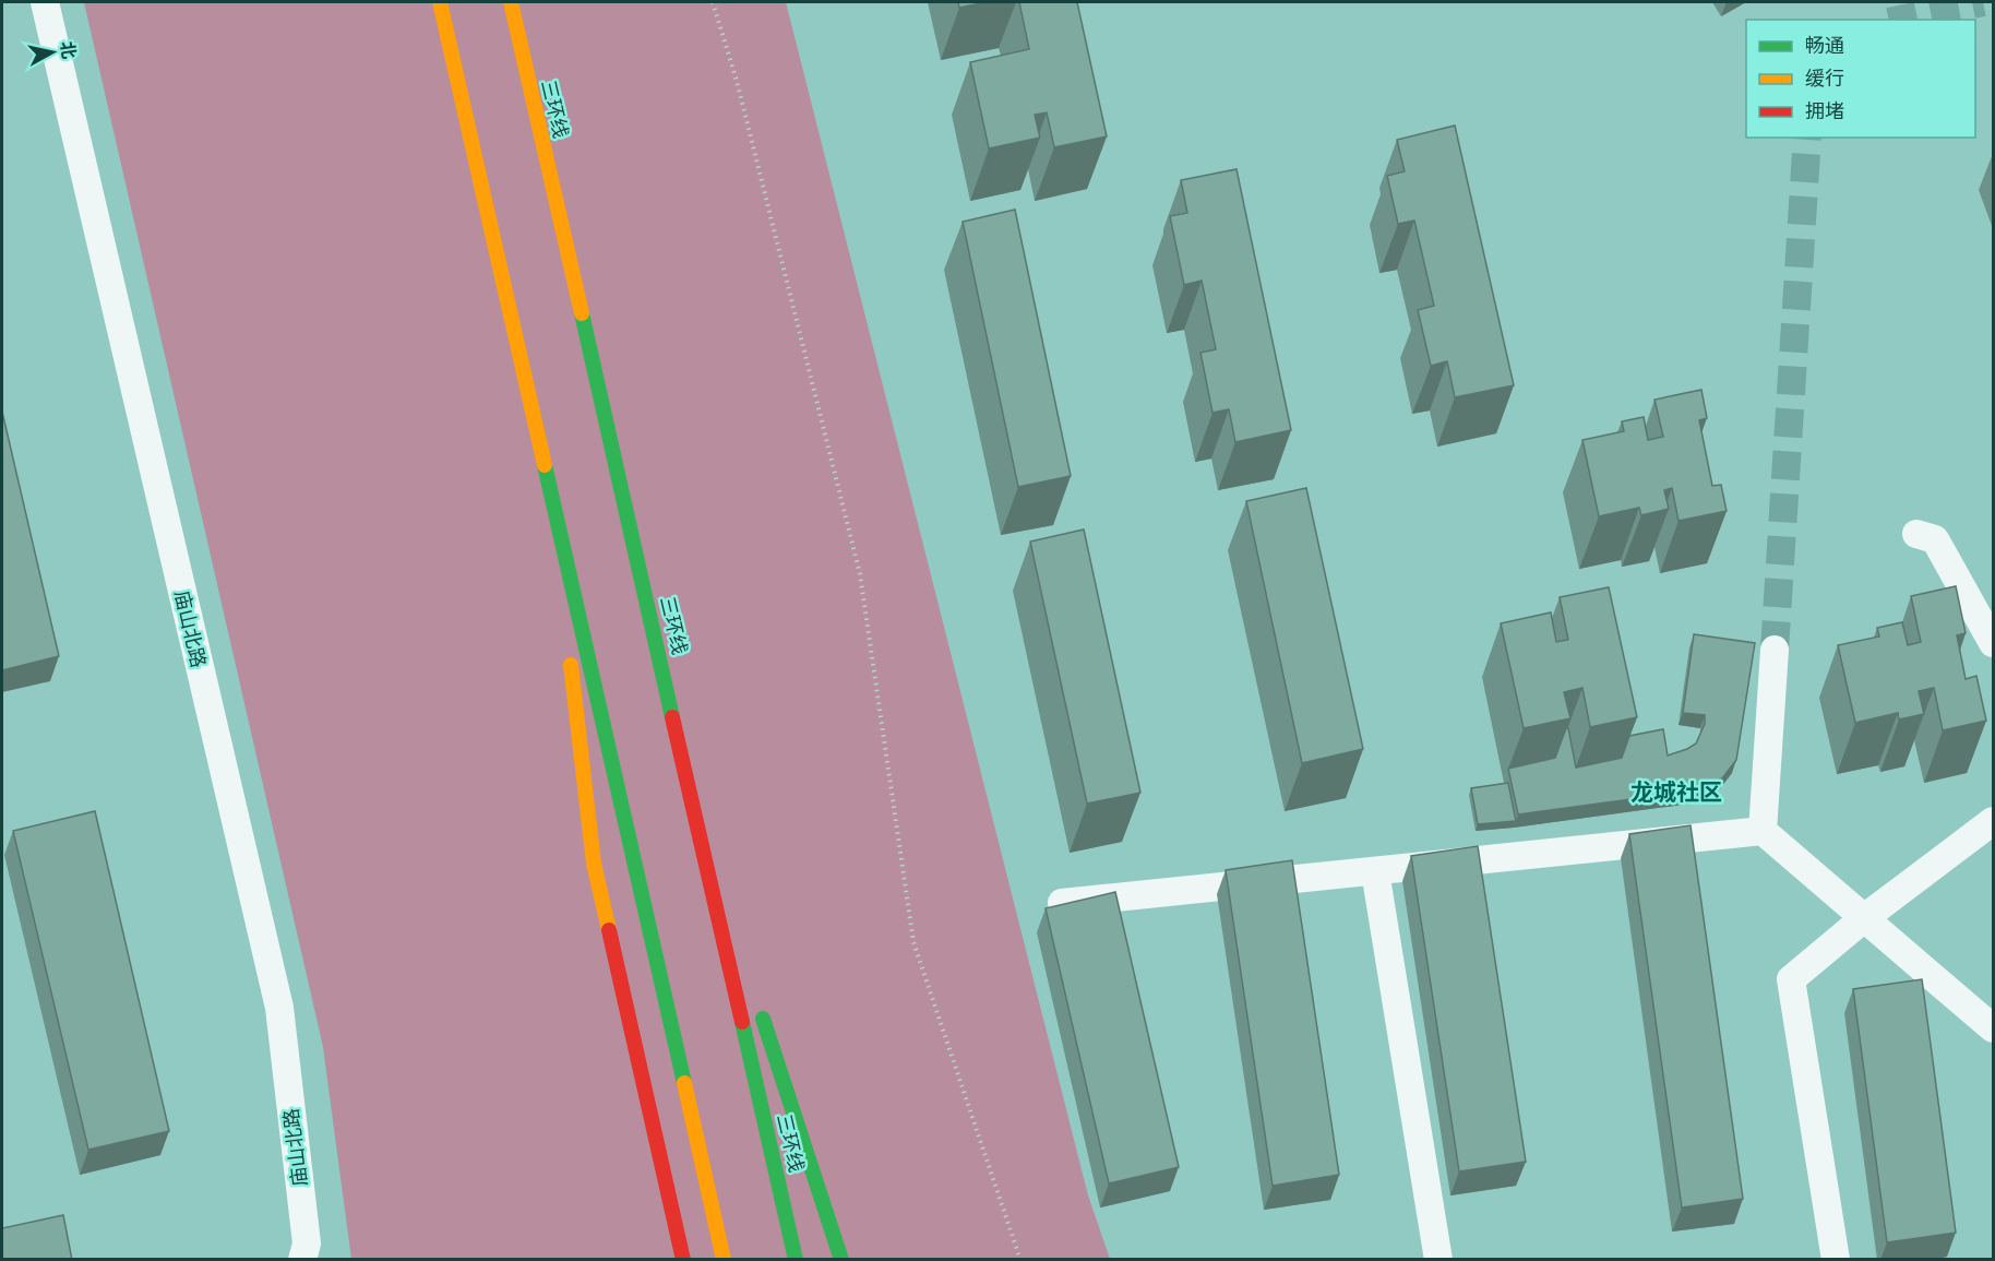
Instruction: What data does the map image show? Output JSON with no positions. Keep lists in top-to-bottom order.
{
  "streets": {
    "highway": ["三环线"],
    "street": ["庙山北路"]
  },
  "districts": ["龙城社区"],
  "legend": ["畅通", "缓行", "拥堵"],
  "north": "right"
}
